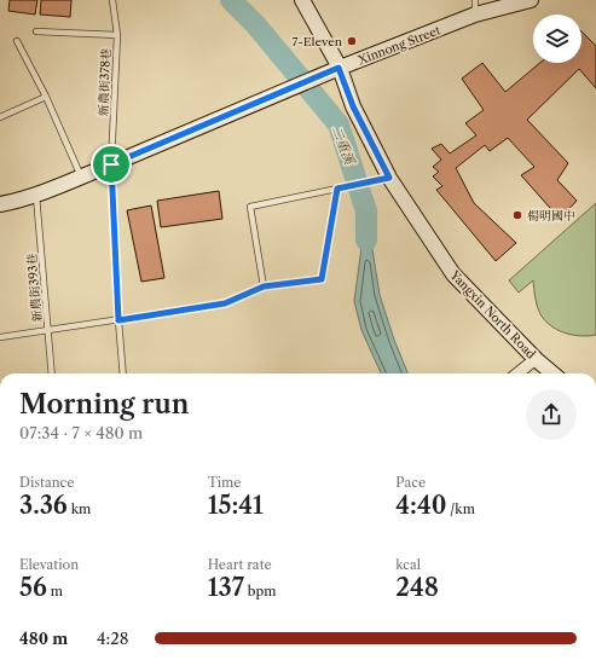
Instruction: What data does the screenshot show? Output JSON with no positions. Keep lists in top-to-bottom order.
{
  "streets": {
    "street": ["Xinnong Street", "Yangxin North Road"],
    "lane": ["新農街378巷", "新農街393巷"]
  },
  "crossings": [
    ["Xinnong Street", "新農街378巷"],
    ["Xinnong Street", "新農街393巷"],
    ["Xinnong Street", "Yangxin North Road"]
  ],
  "water": ["二重溪"],
  "places": ["7-Eleven", "楊明國中"],
  "page": {
    "heading": ["Morning run", "07:34 · 7 × 480 m"],
    "stats": [
      ["Distance", "3.36 km"],
      ["Time", "15:41"],
      ["Pace", "4:40 /km"],
      ["Elevation", "56 m"],
      ["Heart rate", "137 bpm"],
      ["kcal", "248"]
    ],
    "list": [
      {
        "name": "480 m",
        "note": "4:28"
      }
    ]
  }
}
